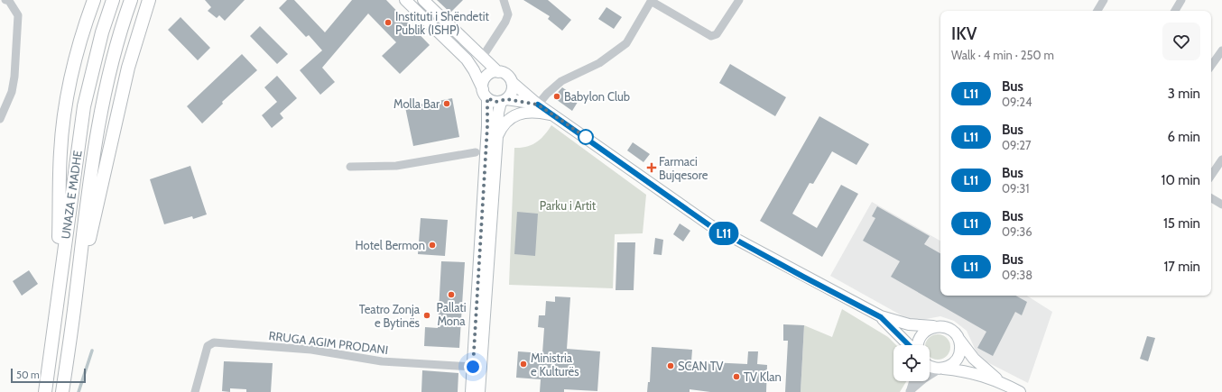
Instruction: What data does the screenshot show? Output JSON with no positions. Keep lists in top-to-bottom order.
{
  "streets": {
    "highway": ["UNAZA E MADHE"],
    "street": ["RRUGA AGIM PRODANI"]
  },
  "parks": ["Parku i Artit"],
  "places": {
    "other": [
      "Instituti i Shëndetit Publik (ISHP)",
      "Babylon Club",
      "Molla Bar",
      "Hotel Bermon",
      "Pallati Mona",
      "Teatro Zonja e Bytinës",
      "Ministria e Kulturës",
      "SCAN TV",
      "TV Klan"
    ],
    "health": ["Farmaci Bujqesore"]
  },
  "lines": ["bus line L11"],
  "scale_bar": "50 m",
  "page": {
    "on_map": "L11",
    "heading": ["IKV", "Walk · 4 min · 250 m"],
    "list": [
      {
        "mark": "L11",
        "name": "Bus",
        "note": "09:24",
        "value": "3 min"
      },
      {
        "mark": "L11",
        "name": "Bus",
        "note": "09:27",
        "value": "6 min"
      },
      {
        "mark": "L11",
        "name": "Bus",
        "note": "09:31",
        "value": "10 min"
      },
      {
        "mark": "L11",
        "name": "Bus",
        "note": "09:36",
        "value": "15 min"
      },
      {
        "mark": "L11",
        "name": "Bus",
        "note": "09:38",
        "value": "17 min"
      }
    ],
    "scale": "50 m"
  }
}
